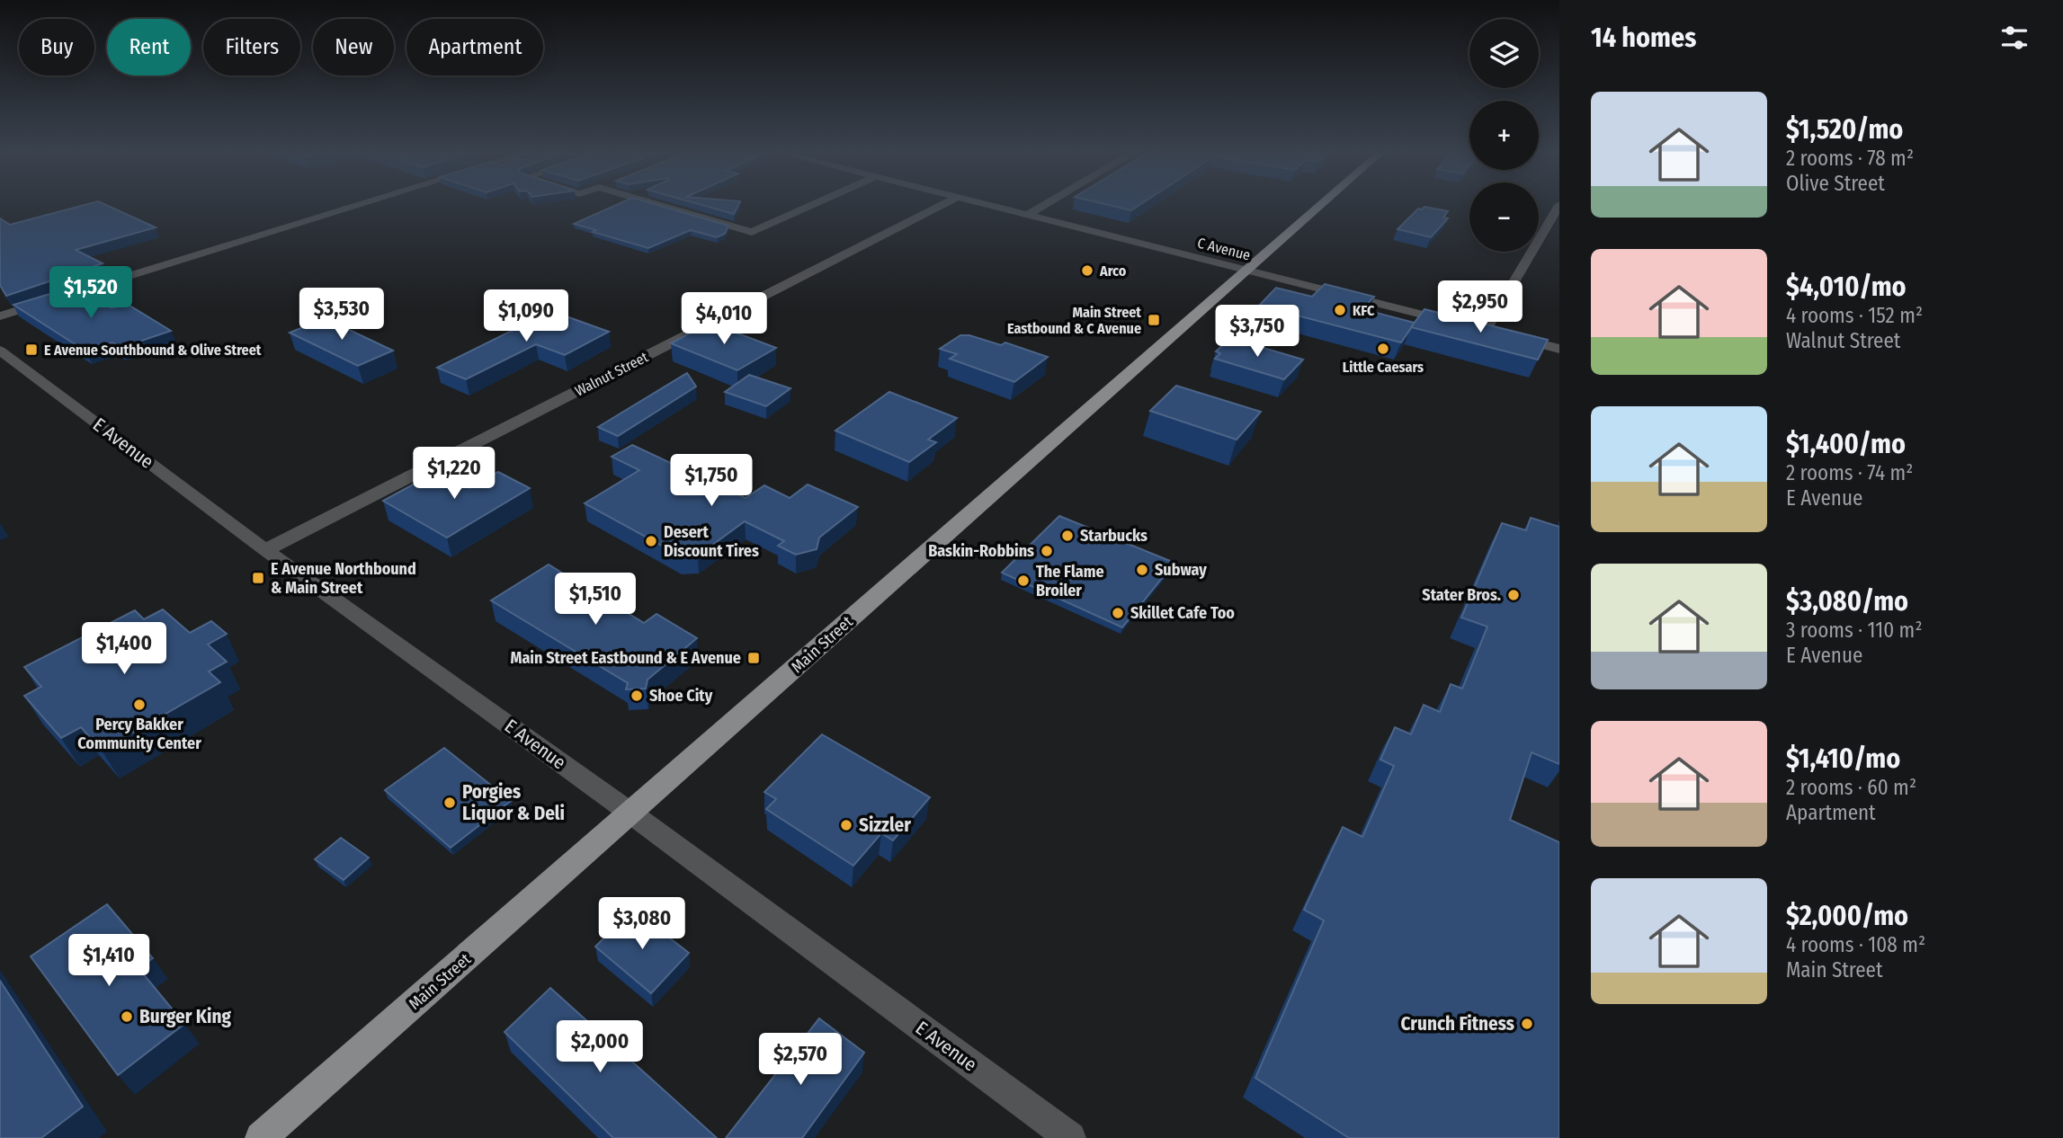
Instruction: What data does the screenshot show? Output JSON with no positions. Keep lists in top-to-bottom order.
{
  "streets": {
    "main road": ["Main Street"],
    "street": ["C Avenue", "Walnut Street", "E Avenue"]
  },
  "crossings": [
    ["C Avenue", "Main Street"],
    ["Walnut Street", "E Avenue"],
    ["E Avenue", "Main Street"]
  ],
  "places": {
    "other": [
      "Arco",
      "KFC",
      "Little Caesars",
      "Starbucks",
      "Desert Discount Tires",
      "Baskin-Robbins",
      "Subway",
      "The Flame Broiler",
      "Stater Bros.",
      "Skillet Cafe Too",
      "Shoe City",
      "Percy Bakker Community Center",
      "Porgies Liquor & Deli",
      "Sizzler",
      "Burger King",
      "Crunch Fitness"
    ],
    "transit": [
      "Main Street Eastbound & C Avenue",
      "E Avenue Southbound & Olive Street",
      "E Avenue Northbound & Main Street",
      "Main Street Eastbound & E Avenue"
    ]
  },
  "page": {
    "heading": "14 homes",
    "map_buttons": ["+", "−"],
    "chip": [
      "Buy",
      "Rent",
      "Filters",
      "New",
      "Apartment"
    ],
    "list": [
      {
        "name": "$1,520/mo",
        "note": "2 rooms · 78 m² · Olive Street"
      },
      {
        "name": "$4,010/mo",
        "note": "4 rooms · 152 m² · Walnut Street"
      },
      {
        "name": "$1,400/mo",
        "note": "2 rooms · 74 m² · E Avenue"
      },
      {
        "name": "$3,080/mo",
        "note": "3 rooms · 110 m² · E Avenue"
      },
      {
        "name": "$1,410/mo",
        "note": "2 rooms · 60 m² · Apartment"
      },
      {
        "name": "$2,000/mo",
        "note": "4 rooms · 108 m² · Main Street"
      }
    ],
    "price": [
      "$1,520",
      "$2,950",
      "$3,530",
      "$1,090",
      "$4,010",
      "$3,750",
      "$1,220",
      "$1,750",
      "$1,510",
      "$1,400",
      "$3,080",
      "$1,410",
      "$2,000",
      "$2,570"
    ]
  }
}
